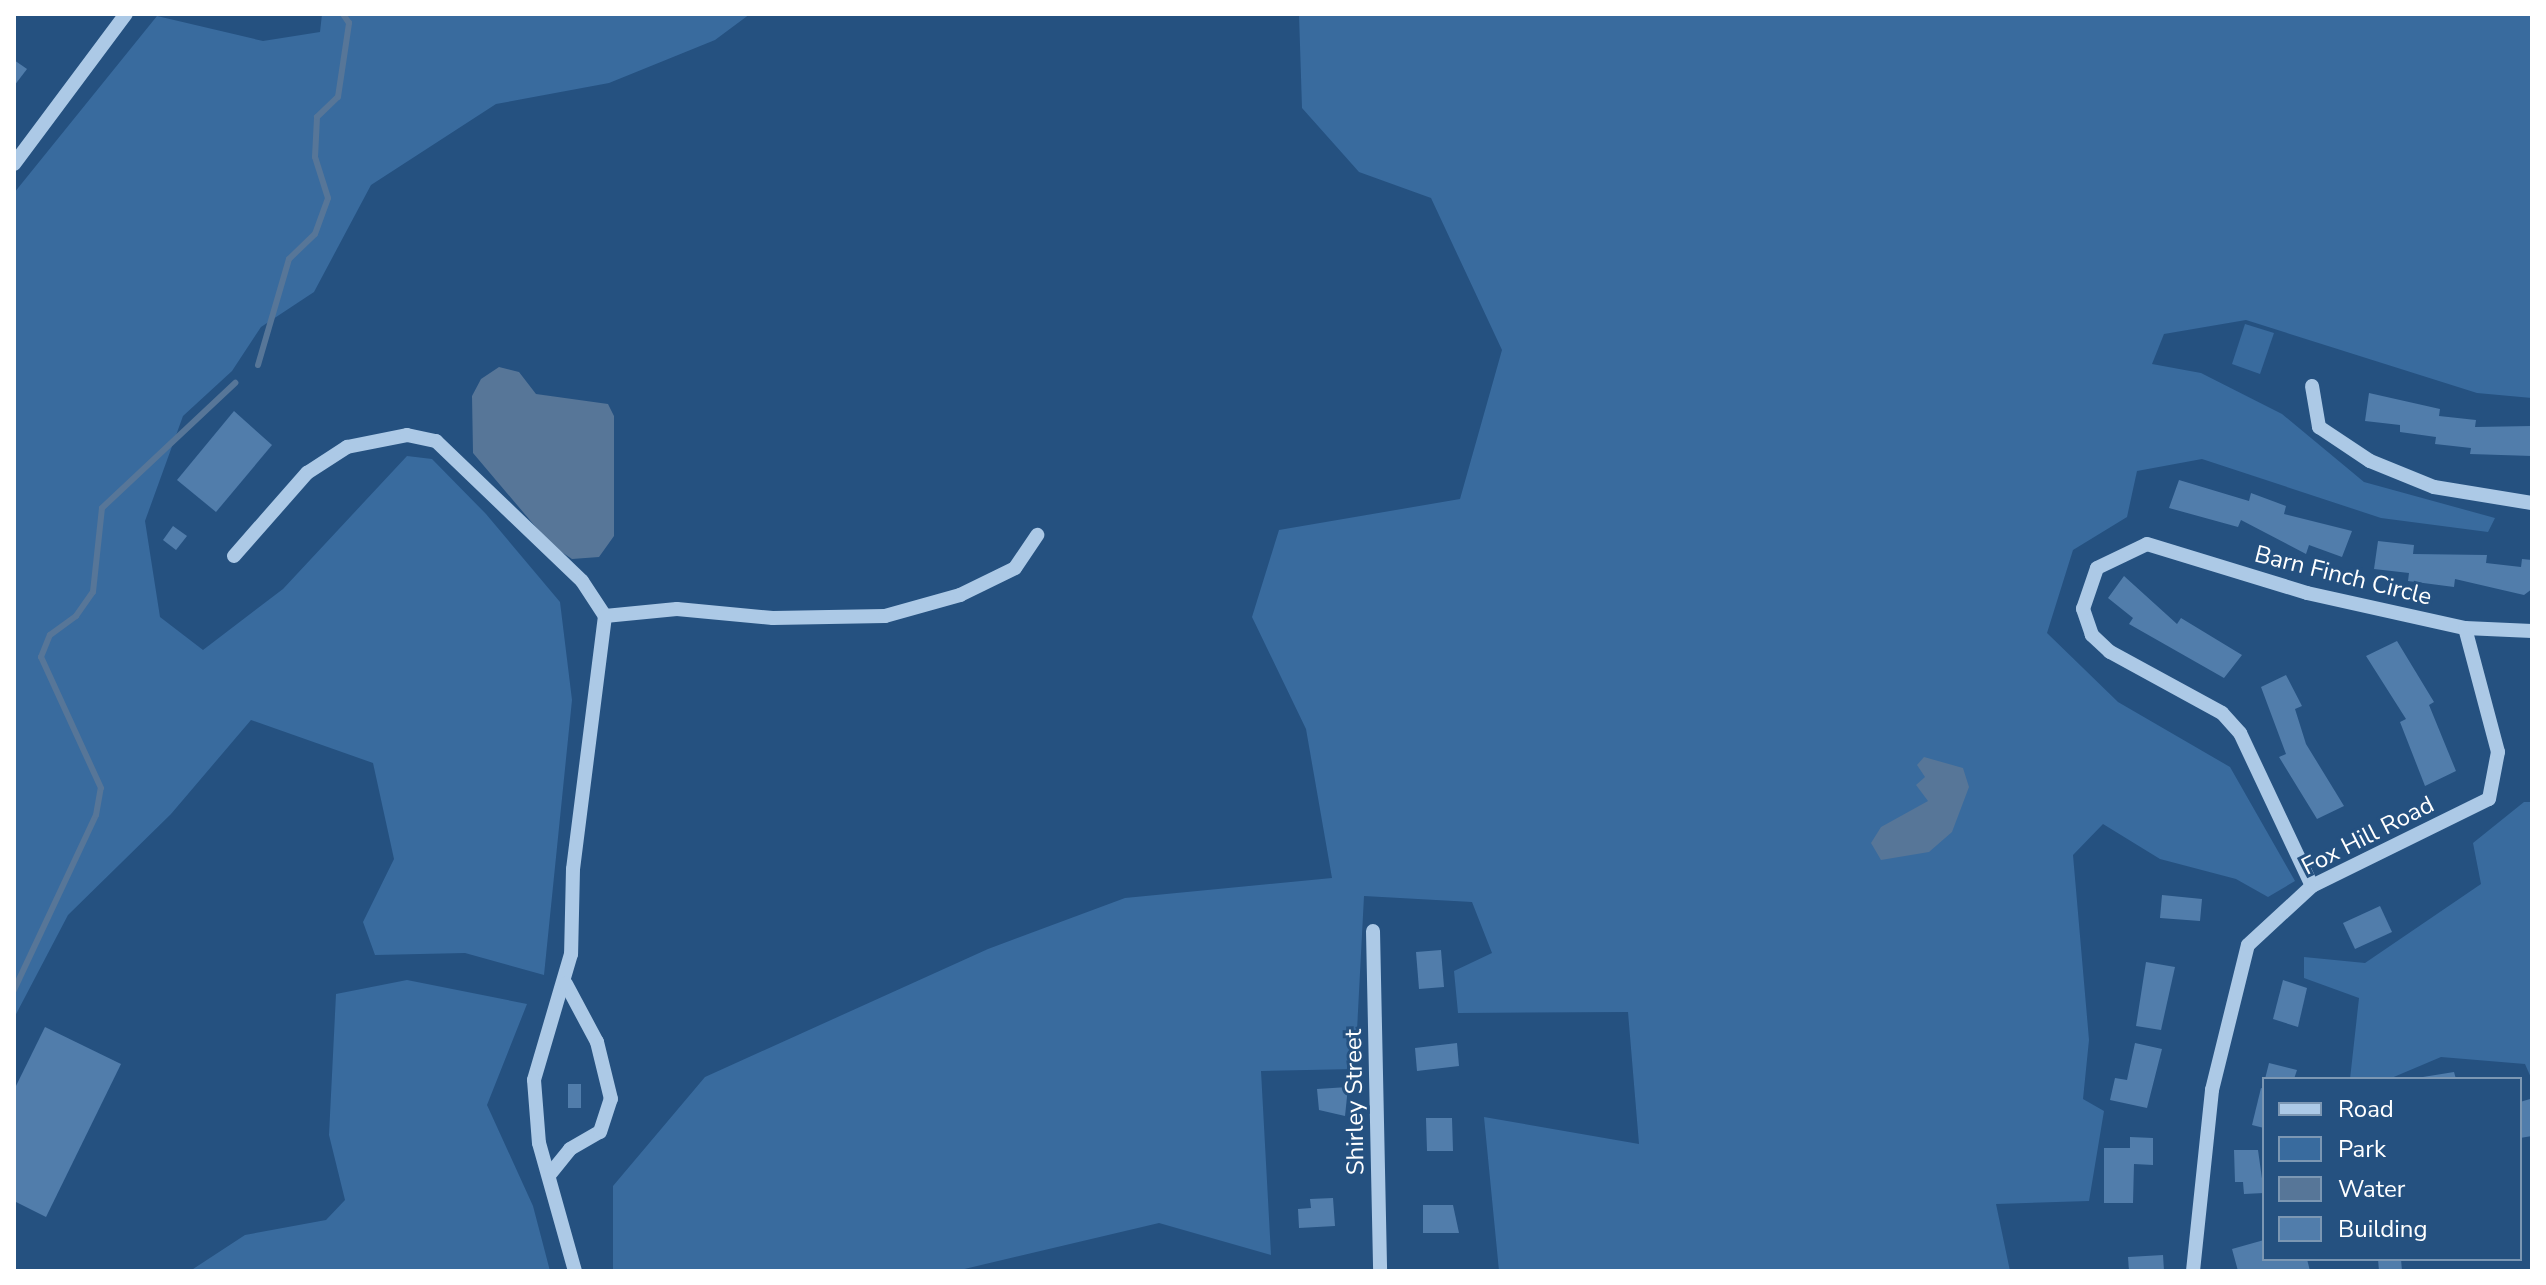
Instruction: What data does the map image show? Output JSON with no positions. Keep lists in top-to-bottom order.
{
  "streets": {
    "street": ["Barn Finch Circle", "Fox Hill Road", "Shirley Street"]
  },
  "crossings": [
    ["Barn Finch Circle", "Fox Hill Road"]
  ],
  "legend": [
    "Road",
    "Park",
    "Water",
    "Building"
  ]
}
